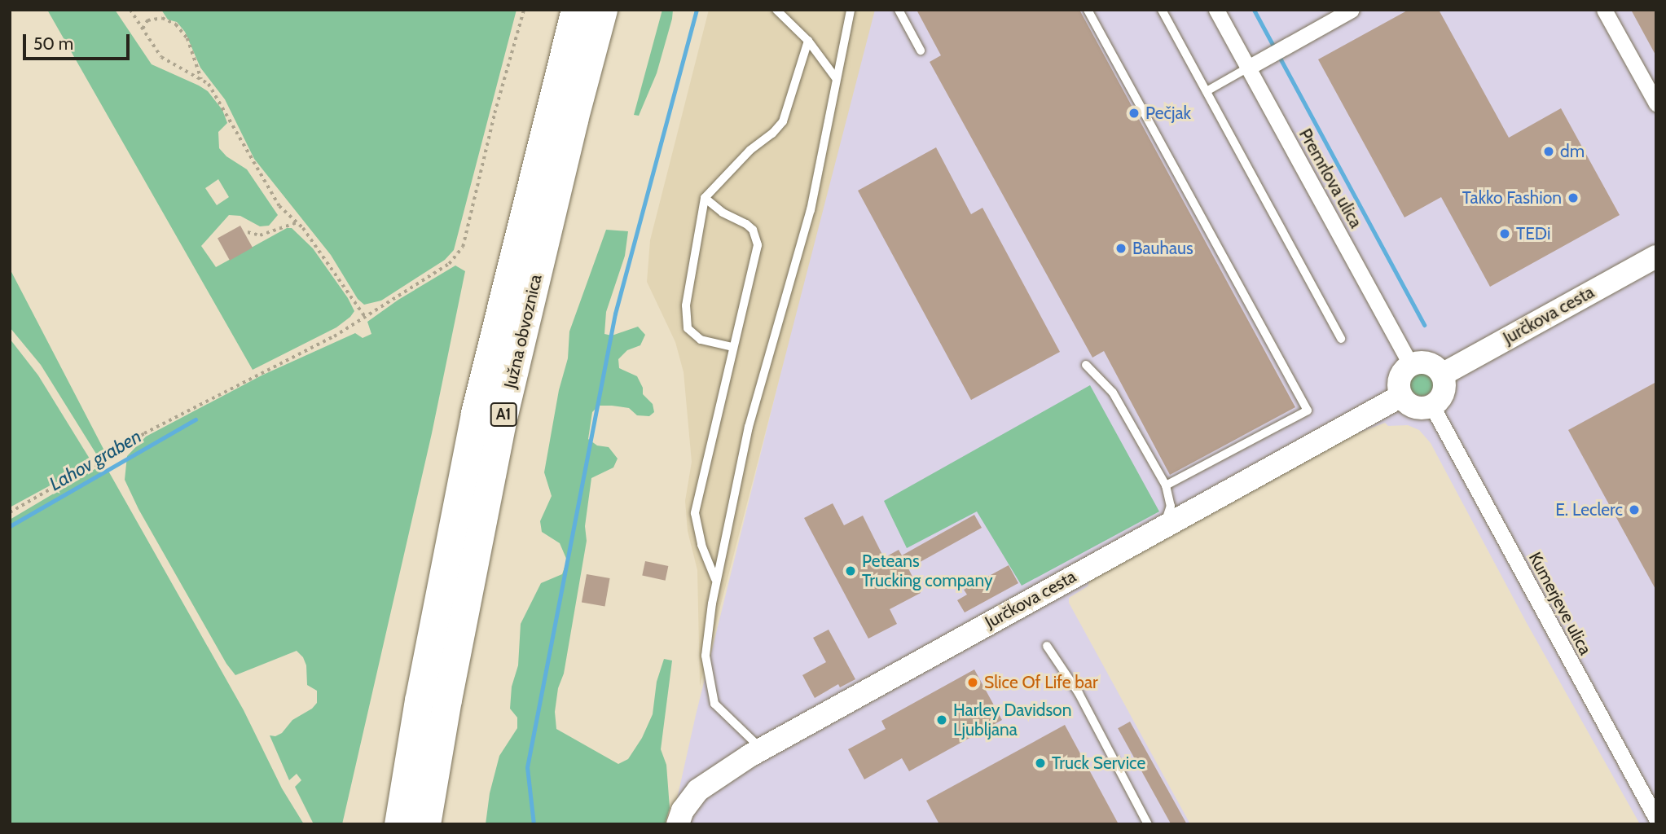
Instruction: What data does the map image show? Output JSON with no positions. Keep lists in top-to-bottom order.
{
  "streets": {
    "highway": ["Južna obvoznica", "A1"],
    "street": ["Premrlova ulica", "Jurčkova cesta", "Kumerjeve ulica"]
  },
  "crossings": [
    ["Premrlova ulica", "Jurčkova cesta"],
    ["Premrlova ulica", "Kumerjeve ulica"],
    ["Jurčkova cesta", "Kumerjeve ulica"]
  ],
  "water": ["Lahov graben"],
  "places": [
    "Pečjak",
    "dm",
    "Takko Fashion",
    "TEDi",
    "Bauhaus",
    "E. Leclerc",
    "Peteans Trucking company",
    "Slice Of Life bar",
    "Harley Davidson Ljubljana",
    "Truck Service"
  ],
  "scale_bar": "50 m"
}
